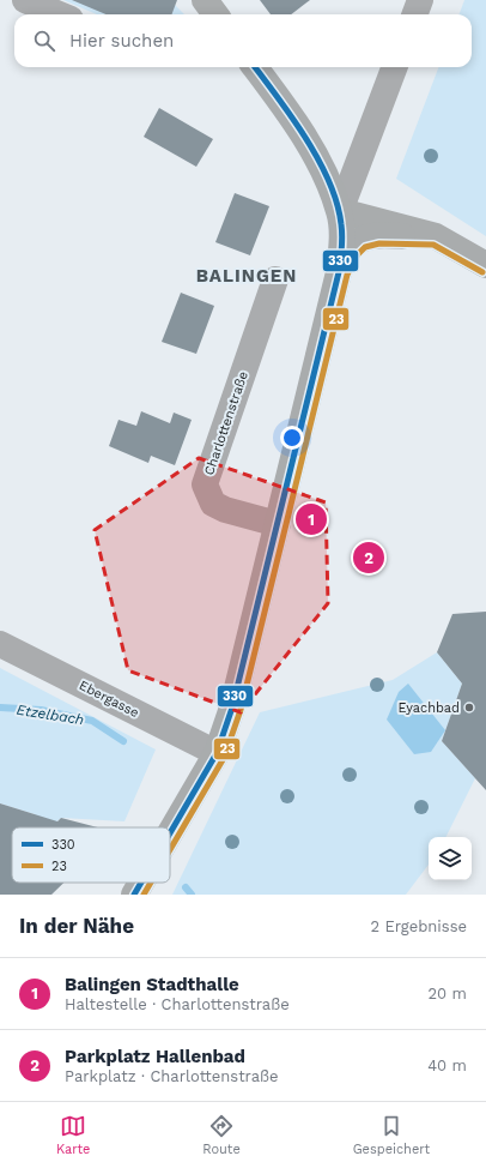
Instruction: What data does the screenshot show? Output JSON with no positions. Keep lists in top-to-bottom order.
{
  "streets": {
    "street": ["Charlottenstraße", "Ebergasse"]
  },
  "districts": ["BALINGEN"],
  "water": ["Etzelbach"],
  "places": ["Eyachbad"],
  "lines": ["transit line 330", "transit line 23"],
  "legend": ["330", "23"],
  "page": {
    "search": "Hier suchen",
    "pins": ["1", "2"],
    "heading": ["In der Nähe", "2 Ergebnisse"],
    "list": [
      {
        "mark": "1",
        "name": "Balingen Stadthalle",
        "note": "Haltestelle · Charlottenstraße",
        "value": "20 m"
      },
      {
        "mark": "2",
        "name": "Parkplatz Hallenbad",
        "note": "Parkplatz · Charlottenstraße",
        "value": "40 m"
      }
    ],
    "nav": ["Karte", "Route", "Gespeichert"]
  }
}
